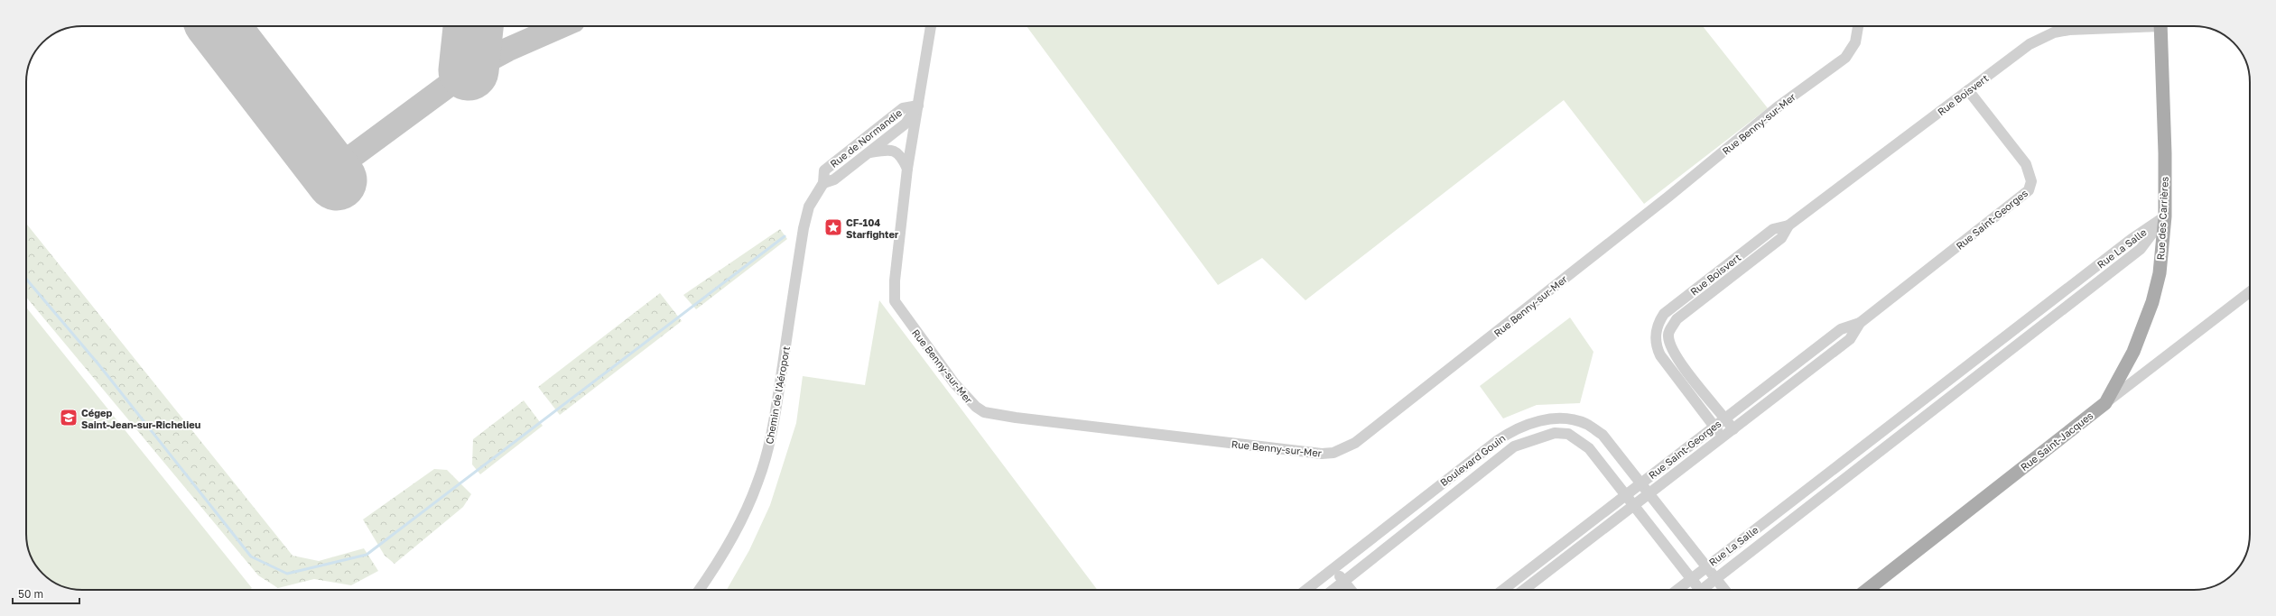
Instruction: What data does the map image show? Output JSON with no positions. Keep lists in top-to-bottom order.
{
  "streets": {
    "main road": ["Rue des Carrières", "Rue Saint-Jacques"],
    "street": [
      "Rue Boisvert",
      "Rue Benny-sur-Mer",
      "Rue de Normandie",
      "Rue Saint-Georges",
      "Rue La Salle",
      "Chemin de l'Aéroport",
      "Boulevard Gouin"
    ]
  },
  "crossings": [
    ["Rue Boisvert", "Rue Saint-Georges"],
    ["Rue Benny-sur-Mer", "Rue de Normandie"],
    ["Rue de Normandie", "Chemin de l'Aéroport"],
    ["Rue des Carrières", "Rue La Salle"],
    ["Rue des Carrières", "Rue Saint-Jacques"],
    ["Rue Saint-Georges", "Boulevard Gouin"],
    ["Rue La Salle", "Boulevard Gouin"]
  ],
  "places": {
    "place": ["CF-104 Starfighter"],
    "school or university": ["Cégep Saint-Jean-sur-Richelieu"]
  },
  "scale_bar": "50 m"
}
